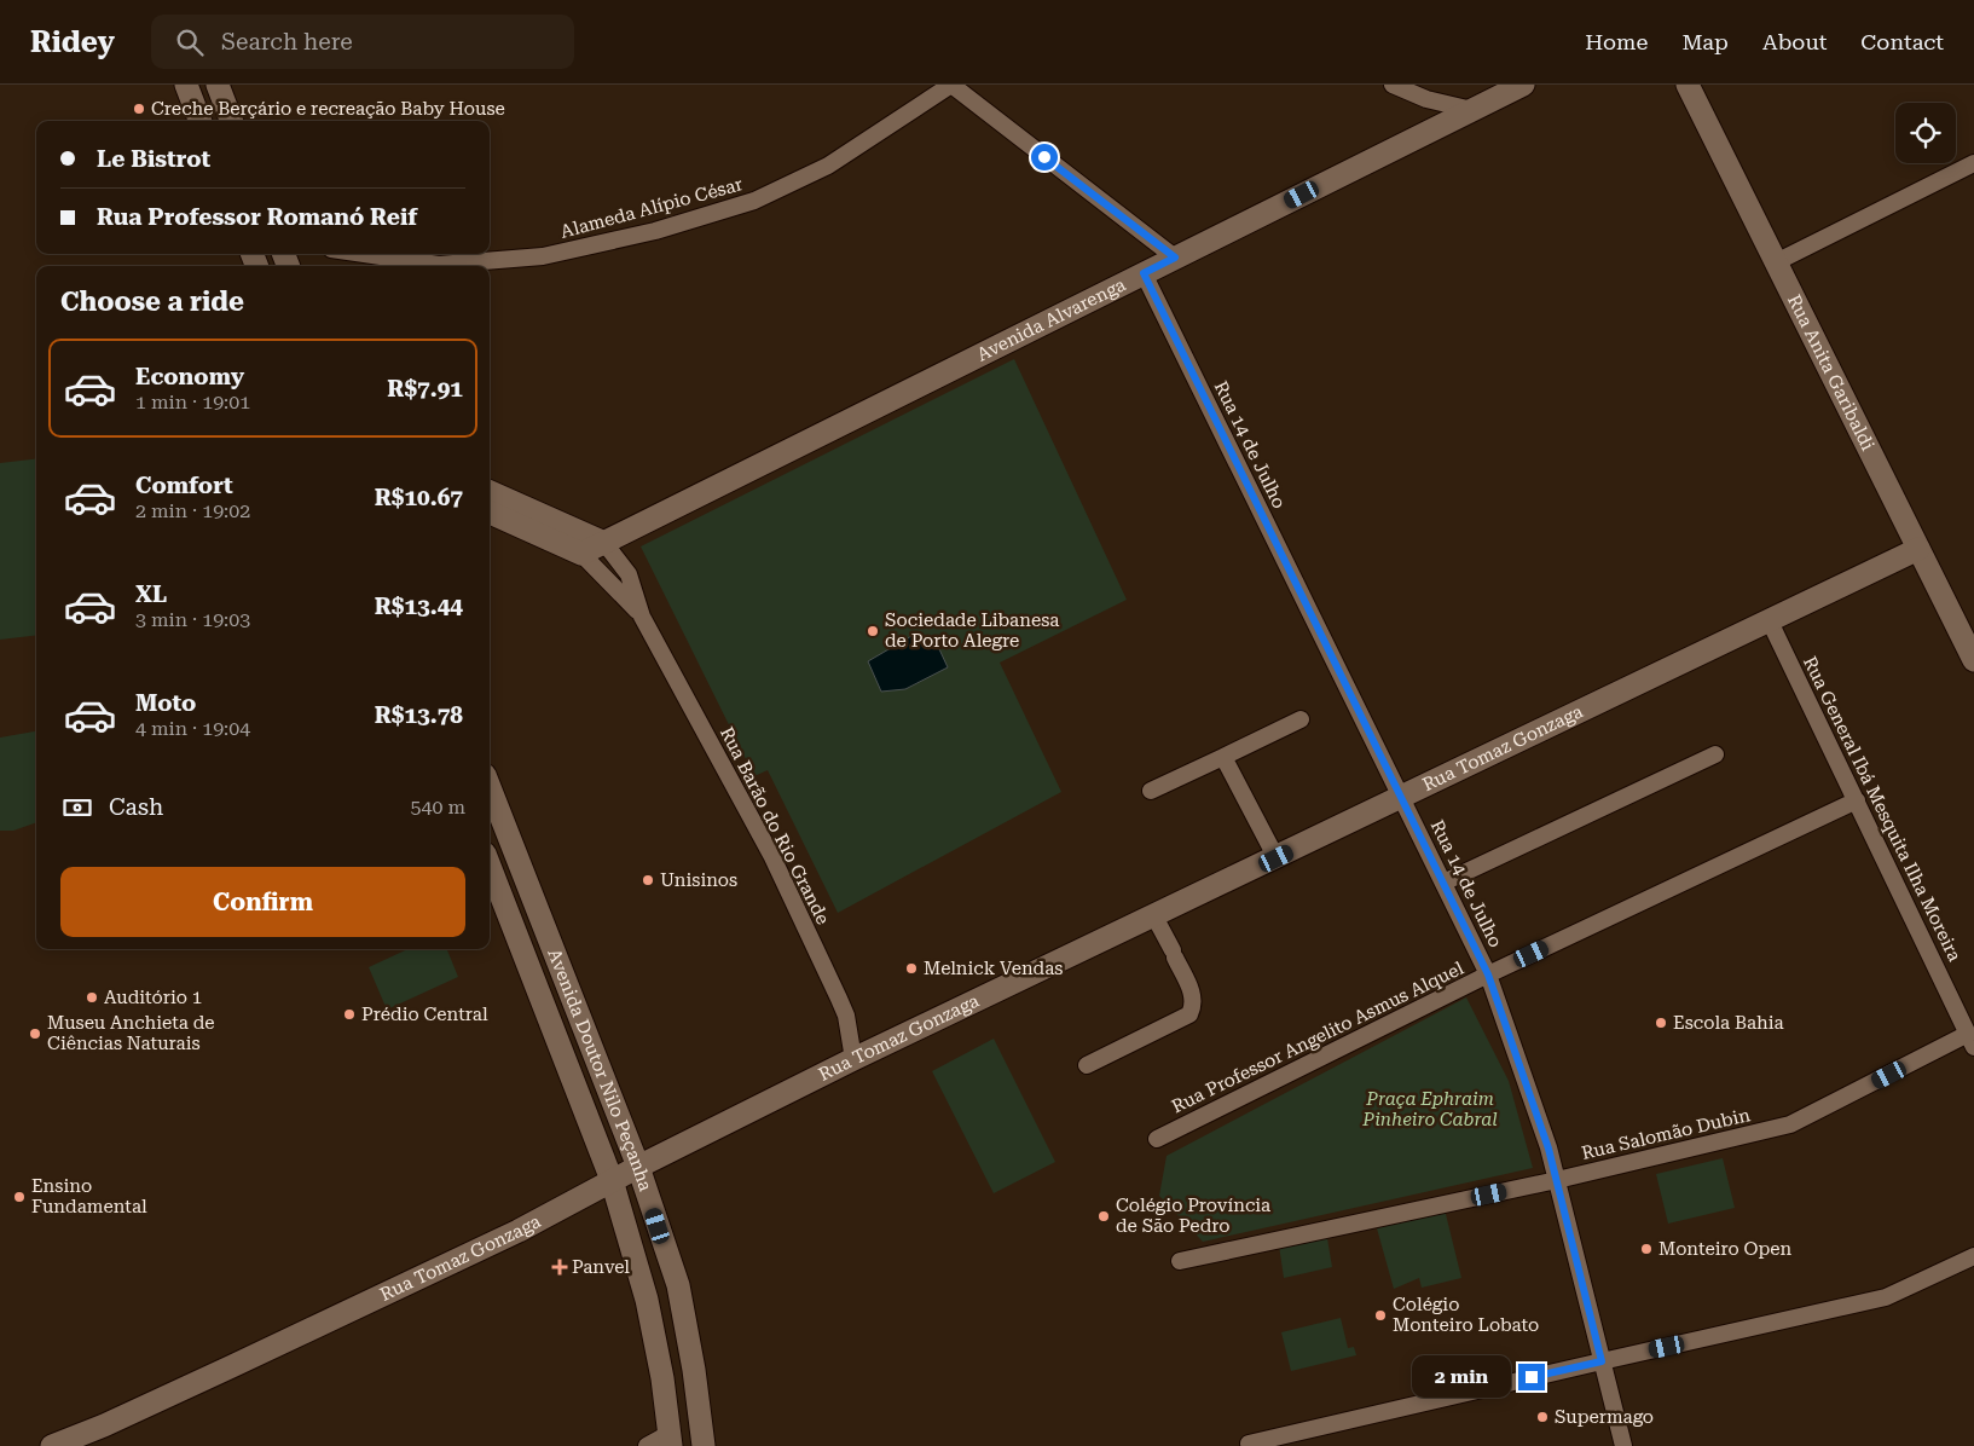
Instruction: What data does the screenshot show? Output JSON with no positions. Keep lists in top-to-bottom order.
{
  "streets": {
    "street": [
      "Alameda Alípio César",
      "Avenida Alvarenga",
      "Rua Anita Garibaldi",
      "Rua 14 de Julho",
      "Rua Tomaz Gonzaga",
      "Rua General Ibá Mesquita Ilha Moreira",
      "Rua Barão do Rio Grande",
      "Rua Professor Angelito Asmus Alquel",
      "Avenida Doutor Nilo Peçanha",
      "Rua Salomão Dubin"
    ]
  },
  "crossings": [
    ["Avenida Alvarenga", "Rua 14 de Julho"],
    ["Avenida Alvarenga", "Rua Barão do Rio Grande"],
    ["Rua Anita Garibaldi", "Rua Tomaz Gonzaga"],
    ["Rua 14 de Julho", "Rua Tomaz Gonzaga"],
    ["Rua 14 de Julho", "Rua Professor Angelito Asmus Alquel"],
    ["Rua 14 de Julho", "Rua Salomão Dubin"],
    ["Rua Tomaz Gonzaga", "Rua General Ibá Mesquita Ilha Moreira"],
    ["Rua Tomaz Gonzaga", "Rua Barão do Rio Grande"],
    ["Rua Tomaz Gonzaga", "Avenida Doutor Nilo Peçanha"],
    ["Rua General Ibá Mesquita Ilha Moreira", "Rua Professor Angelito Asmus Alquel"],
    ["Rua General Ibá Mesquita Ilha Moreira", "Rua Salomão Dubin"]
  ],
  "parks": ["Praça Ephraim Pinheiro Cabral"],
  "places": {
    "other": [
      "Creche Berçário e recreação Baby House",
      "Sociedade Libanesa de Porto Alegre",
      "Unisinos",
      "Melnick Vendas",
      "Auditório 1",
      "Prédio Central",
      "Escola Bahia",
      "Museu Anchieta de Ciências Naturais",
      "Ensino Fundamental",
      "Colégio Província de São Pedro",
      "Monteiro Open",
      "Colégio Monteiro Lobato",
      "Supermago"
    ],
    "health": ["Panvel"]
  },
  "page": {
    "header": "Ridey",
    "search": "Search here",
    "nav": [
      "Home",
      "Map",
      "About",
      "Contact"
    ],
    "banner": ["Le Bistrot", "Rua Professor Romanó Reif"],
    "heading": "Choose a ride",
    "list": [
      {
        "name": "Economy",
        "note": "1 min · 19:01",
        "value": "R$7.91"
      },
      {
        "name": "Comfort",
        "note": "2 min · 19:02",
        "value": "R$10.67"
      },
      {
        "name": "XL",
        "note": "3 min · 19:03",
        "value": "R$13.44"
      },
      {
        "name": "Moto",
        "note": "4 min · 19:04",
        "value": "R$13.78"
      }
    ],
    "pay": ["Cash", "540 m"],
    "buttons": "Confirm",
    "bubble": "2 min"
  }
}
